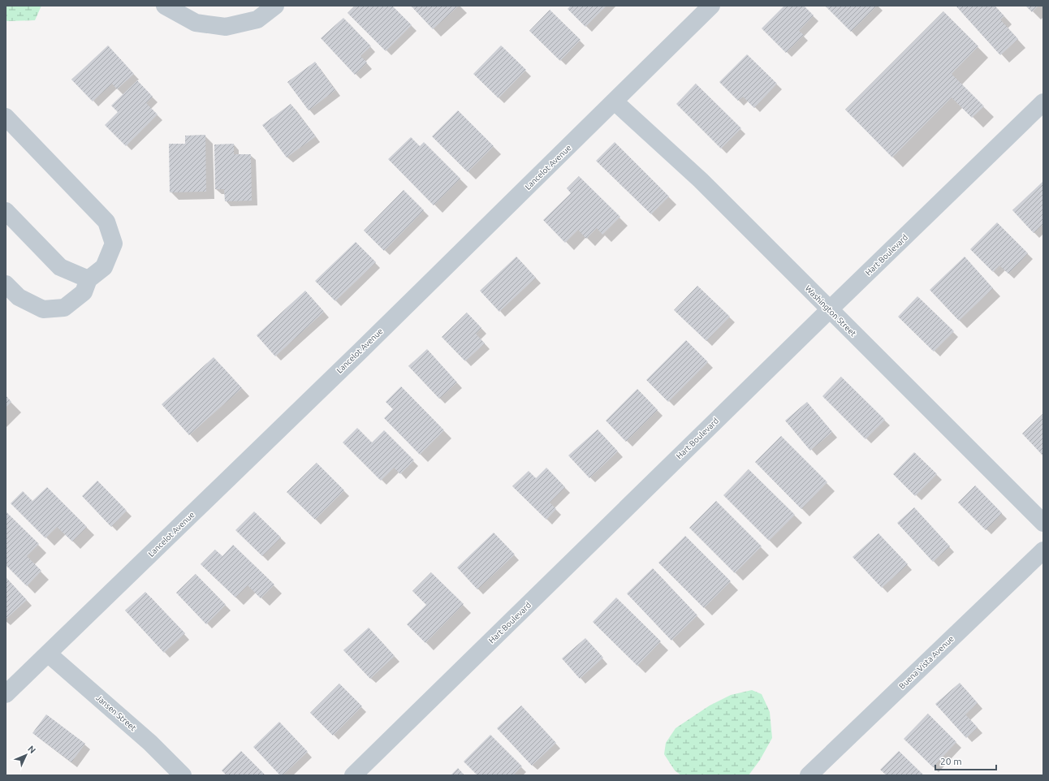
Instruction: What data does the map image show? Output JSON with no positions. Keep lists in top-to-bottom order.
{
  "streets": {
    "street": [
      "Lancelot Avenue",
      "Hart Boulevard",
      "Washington Street",
      "Buena Vista Avenue",
      "Jansen Street"
    ]
  },
  "crossings": [
    ["Lancelot Avenue", "Washington Street"],
    ["Lancelot Avenue", "Jansen Street"],
    ["Hart Boulevard", "Washington Street"]
  ],
  "scale_bar": "20 m",
  "north": "top right"
}
